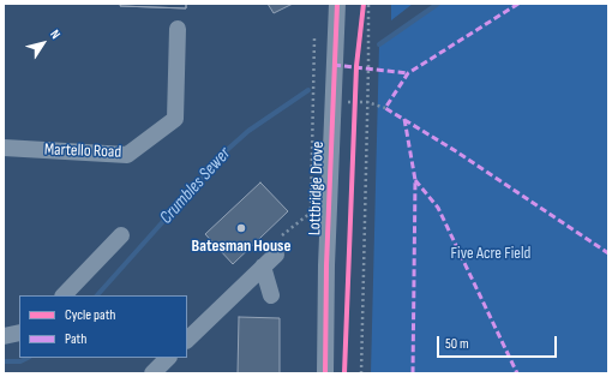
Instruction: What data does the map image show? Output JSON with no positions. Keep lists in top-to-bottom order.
{
  "streets": {
    "street": ["Martello Road", "Lottbridge Drove"]
  },
  "water": ["Crumbles Sewer"],
  "parks": ["Five Acre Field"],
  "places": ["Batesman House"],
  "legend": ["Cycle path", "Path"],
  "scale_bar": "50 m",
  "north": "top right"
}
